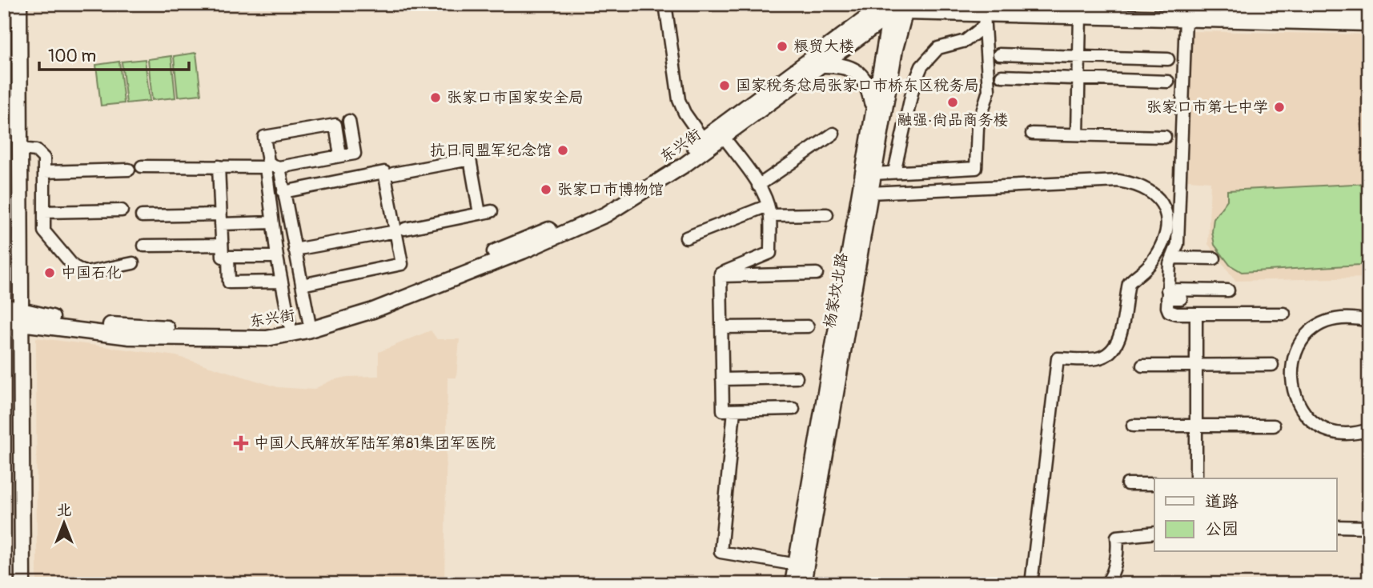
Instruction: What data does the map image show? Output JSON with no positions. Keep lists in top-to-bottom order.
{
  "streets": {
    "main road": ["东兴街", "杨家坟北路"]
  },
  "crossings": [
    ["东兴街", "杨家坟北路"]
  ],
  "places": {
    "other": [
      "粮贸大楼",
      "国家税务总局张家口市桥东区税务局",
      "张家口市国家安全局",
      "融强·尚品商务楼",
      "张家口市第七中学",
      "抗日同盟军纪念馆",
      "张家口市博物馆",
      "中国石化"
    ],
    "health": ["中国人民解放军陆军第81集团军医院"]
  },
  "legend": ["道路", "公园"],
  "scale_bar": "100 m",
  "north": "top"
}
